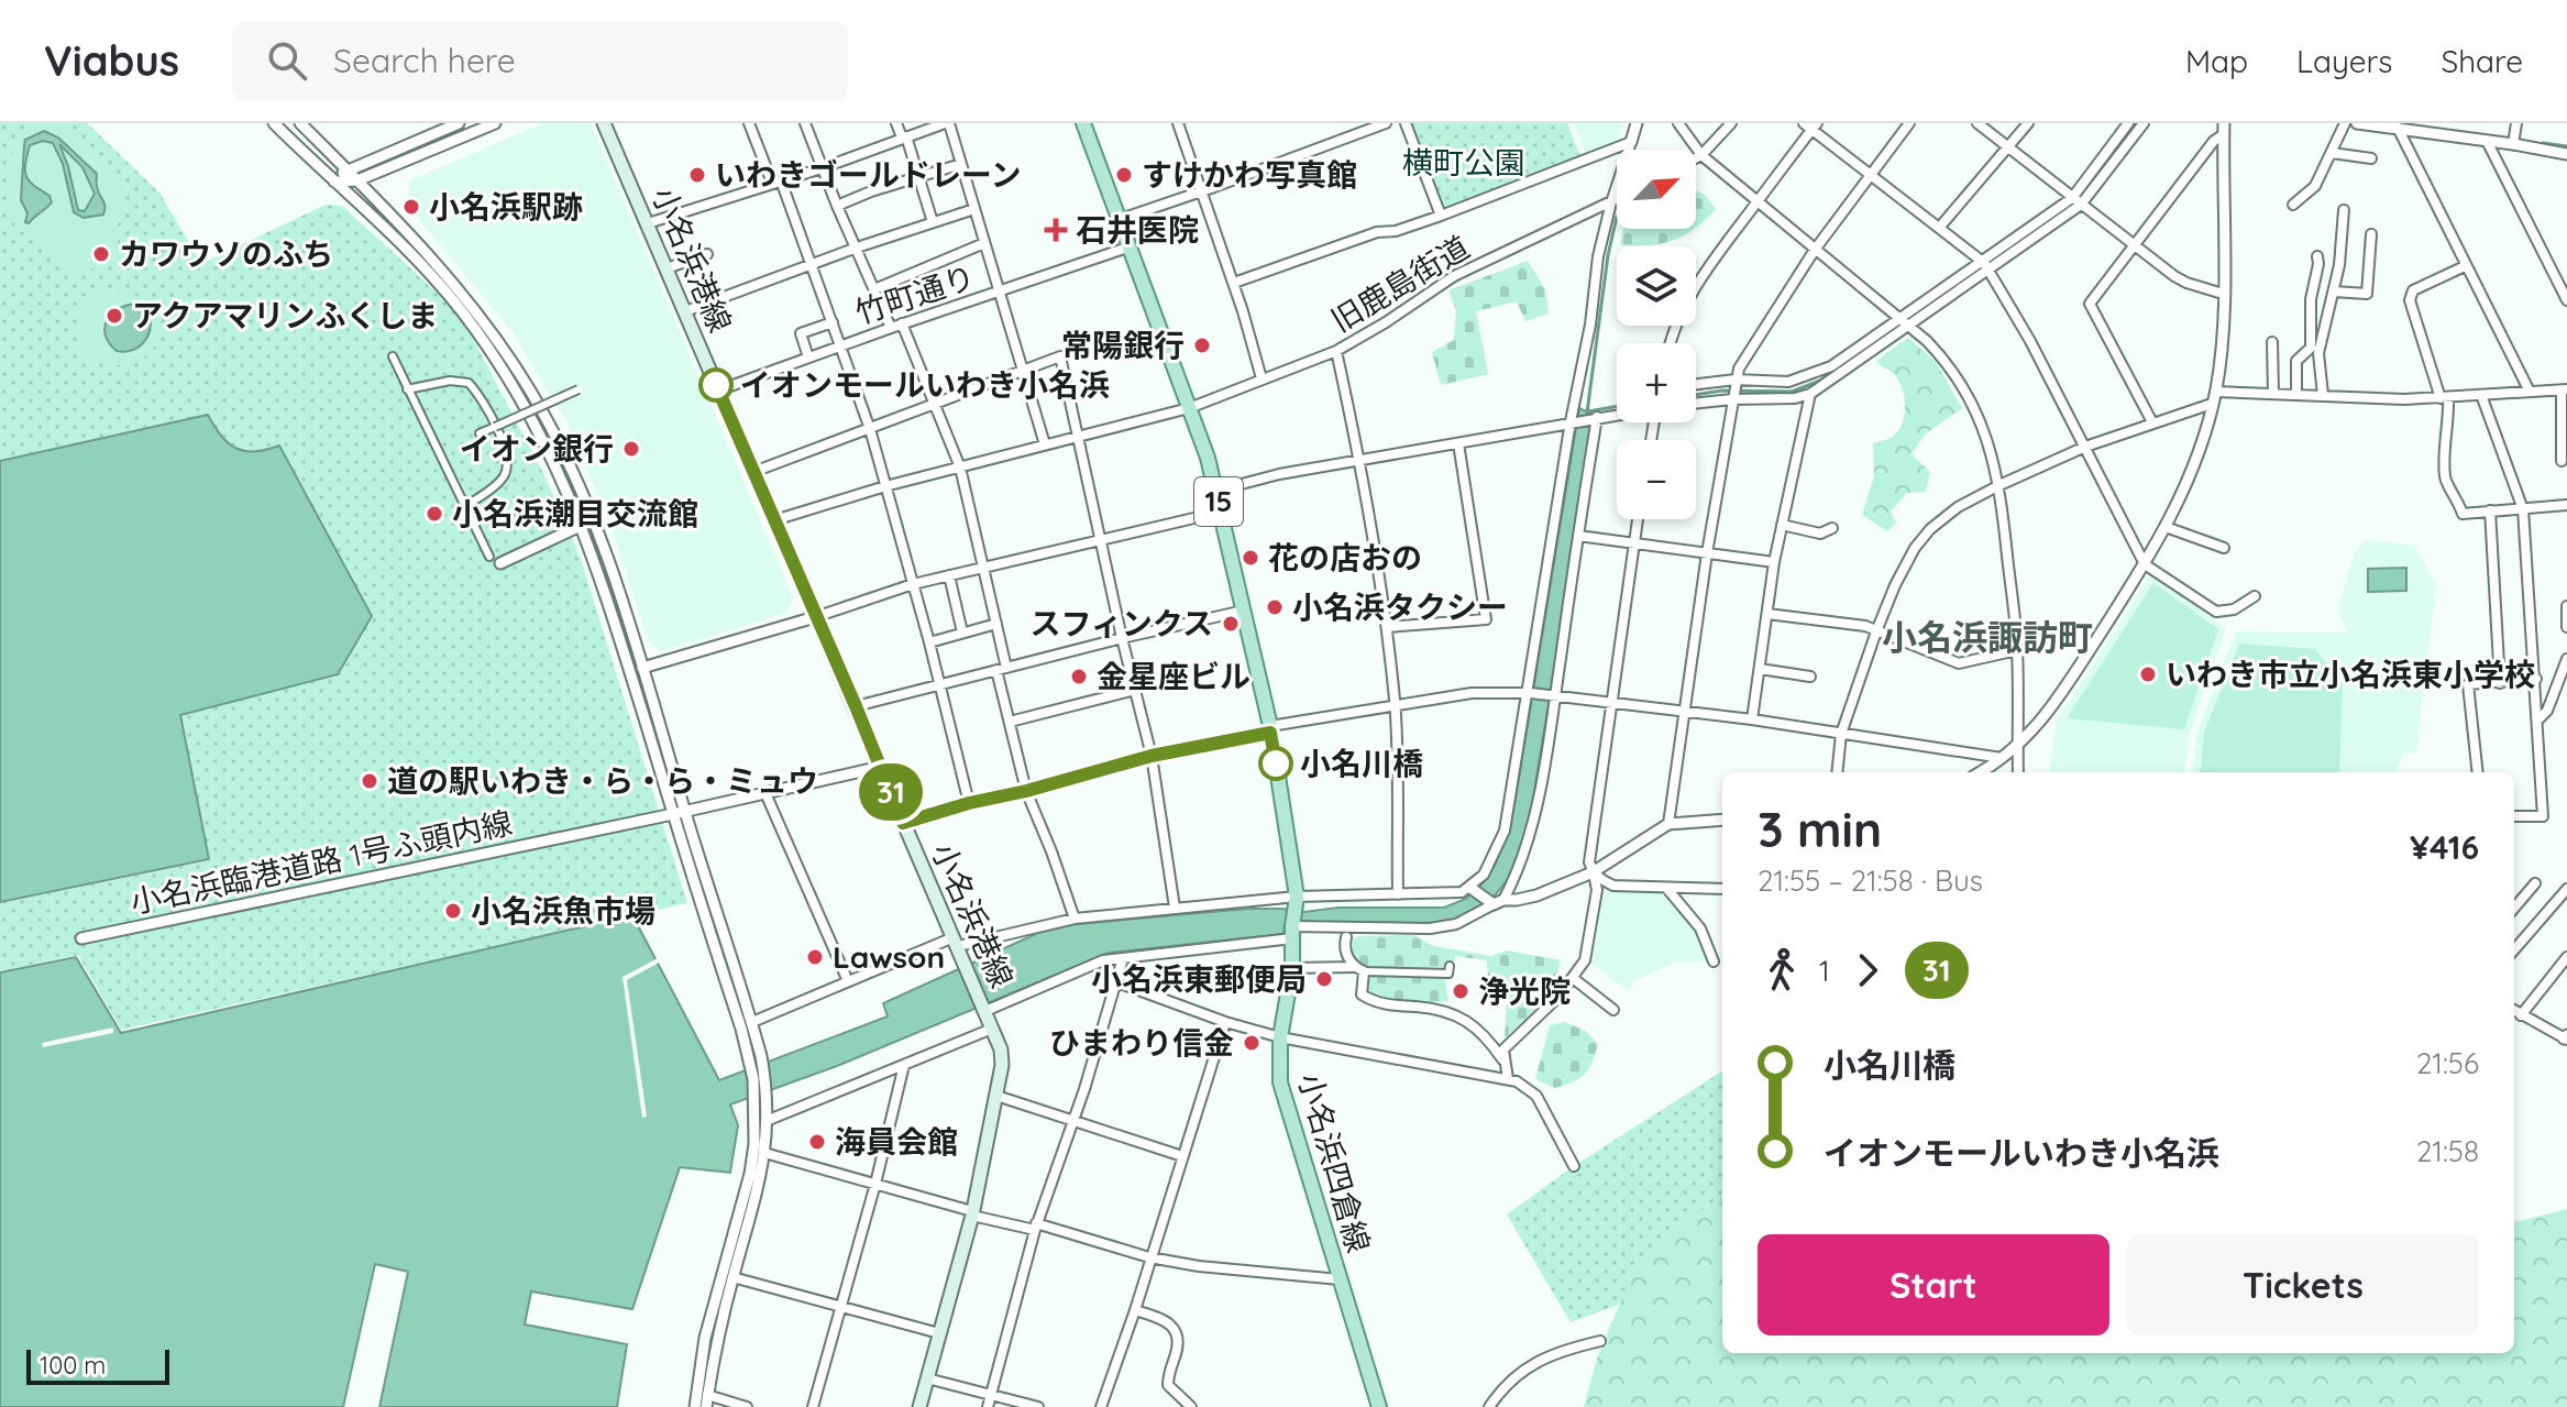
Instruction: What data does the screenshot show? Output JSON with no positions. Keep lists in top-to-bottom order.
{
  "streets": {
    "main road": ["小名浜港線", "15", "小名浜四倉線"],
    "street": ["旧鹿島街道", "竹町通り", "小名浜臨港道路 1号ふ頭内線"]
  },
  "crossings": [
    ["小名浜港線", "旧鹿島街道"],
    ["小名浜港線", "竹町通り"],
    ["小名浜港線", "小名浜臨港道路 1号ふ頭内線"],
    ["旧鹿島街道", "15"],
    ["竹町通り", "15"],
    ["15", "小名浜四倉線"]
  ],
  "districts": ["小名浜諏訪町"],
  "parks": ["横町公園"],
  "places": {
    "other": [
      "いわきゴールドレーン",
      "すけかわ写真館",
      "小名浜駅跡",
      "カワウソのふち",
      "アクアマリンふくしま",
      "常陽銀行",
      "イオンモールいわき小名浜",
      "イオン銀行",
      "小名浜潮目交流館",
      "花の店おの",
      "小名浜タクシー",
      "スフィンクス",
      "いわき市立小名浜東小学校",
      "金星座ビル",
      "小名川橋",
      "道の駅いわき・ら・ら・ミュウ",
      "小名浜魚市場",
      "Lawson",
      "小名浜東郵便局",
      "浄光院",
      "ひまわり信金",
      "海員会館"
    ],
    "health": ["石井医院"]
  },
  "lines": ["bus line 31"],
  "scale_bar": "100 m",
  "north": "top right",
  "page": {
    "header": "Viabus",
    "search": "Search here",
    "nav": ["Map", "Layers", "Share"],
    "on_map": "31",
    "map_buttons": ["+", "−"],
    "heading": ["3 min", "21:55 – 21:58 · Bus", "¥416"],
    "legs": ["1", "31"],
    "list": [
      {
        "name": "小名川橋",
        "value": "21:56"
      },
      {
        "name": "イオンモールいわき小名浜",
        "value": "21:58"
      }
    ],
    "buttons": ["Start", "Tickets"],
    "scale": "100 m"
  }
}
